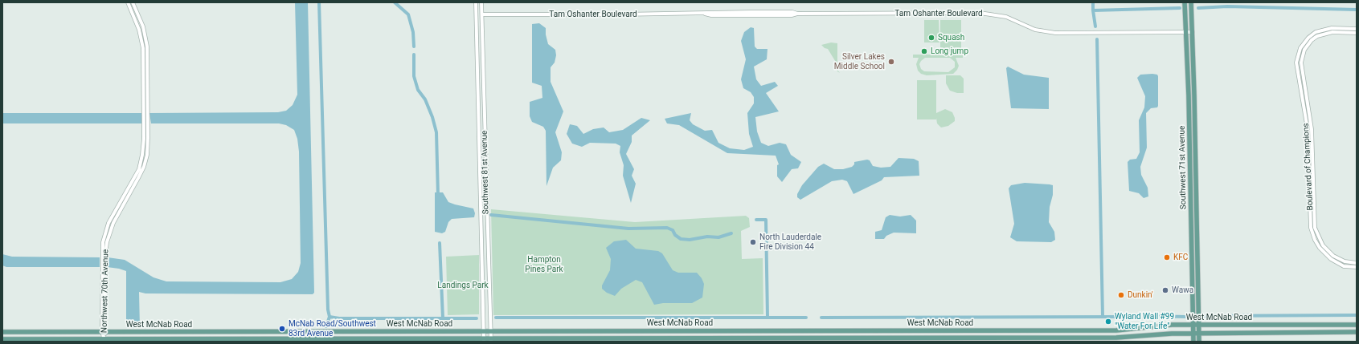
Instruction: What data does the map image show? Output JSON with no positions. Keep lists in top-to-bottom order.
{
  "streets": {
    "main road": ["Southwest 71st Avenue", "West McNab Road"],
    "street": [
      "Tam Oshanter Boulevard",
      "Boulevard of Champions",
      "Southwest 81st Avenue",
      "Northwest 70th Avenue"
    ]
  },
  "crossings": [
    ["Tam Oshanter Boulevard", "Southwest 71st Avenue"],
    ["Tam Oshanter Boulevard", "Southwest 81st Avenue"],
    ["Southwest 71st Avenue", "West McNab Road"],
    ["Southwest 81st Avenue", "West McNab Road"],
    ["Northwest 70th Avenue", "West McNab Road"]
  ],
  "parks": ["Hampton Pines Park", "Landings Park"],
  "places": [
    "Squash",
    "Long jump",
    "Silver Lakes Middle School",
    "North Lauderdale Fire Division 44",
    "KFC",
    "Wawa",
    "Dunkin'",
    "Wyland Wall #99 \"Water For Life\"",
    "McNab Road/Southwest 83rd Avenue"
  ]
}
